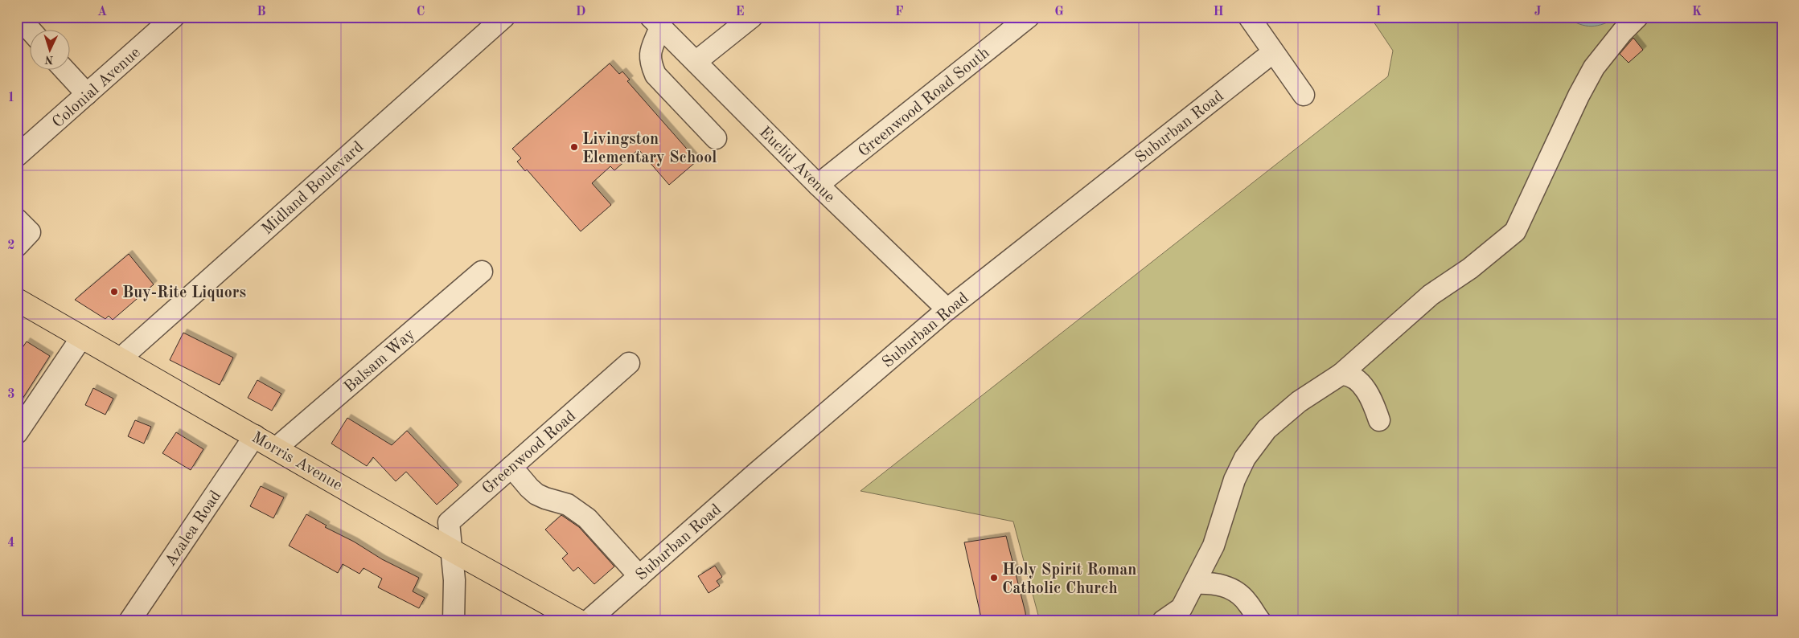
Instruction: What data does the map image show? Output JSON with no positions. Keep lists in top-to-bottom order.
{
  "streets": {
    "main road": ["Morris Avenue"],
    "street": [
      "Colonial Avenue",
      "Greenwood Road South",
      "Suburban Road",
      "Euclid Avenue",
      "Midland Boulevard",
      "Balsam Way",
      "Greenwood Road",
      "Azalea Road"
    ]
  },
  "crossings": [
    ["Greenwood Road South", "Euclid Avenue"],
    ["Suburban Road", "Euclid Avenue"],
    ["Midland Boulevard", "Morris Avenue"],
    ["Balsam Way", "Morris Avenue"],
    ["Greenwood Road", "Morris Avenue"],
    ["Morris Avenue", "Azalea Road"]
  ],
  "places": ["Livingston Elementary School", "Buy-Rite Liquors", "Holy Spirit Roman Catholic Church"],
  "north": "bottom",
  "grid": {
    "columns": [
      "A",
      "B",
      "C",
      "D",
      "E",
      "F",
      "G",
      "H",
      "I",
      "J",
      "K"
    ],
    "rows": [
      "1",
      "2",
      "3",
      "4"
    ]
  }
}
